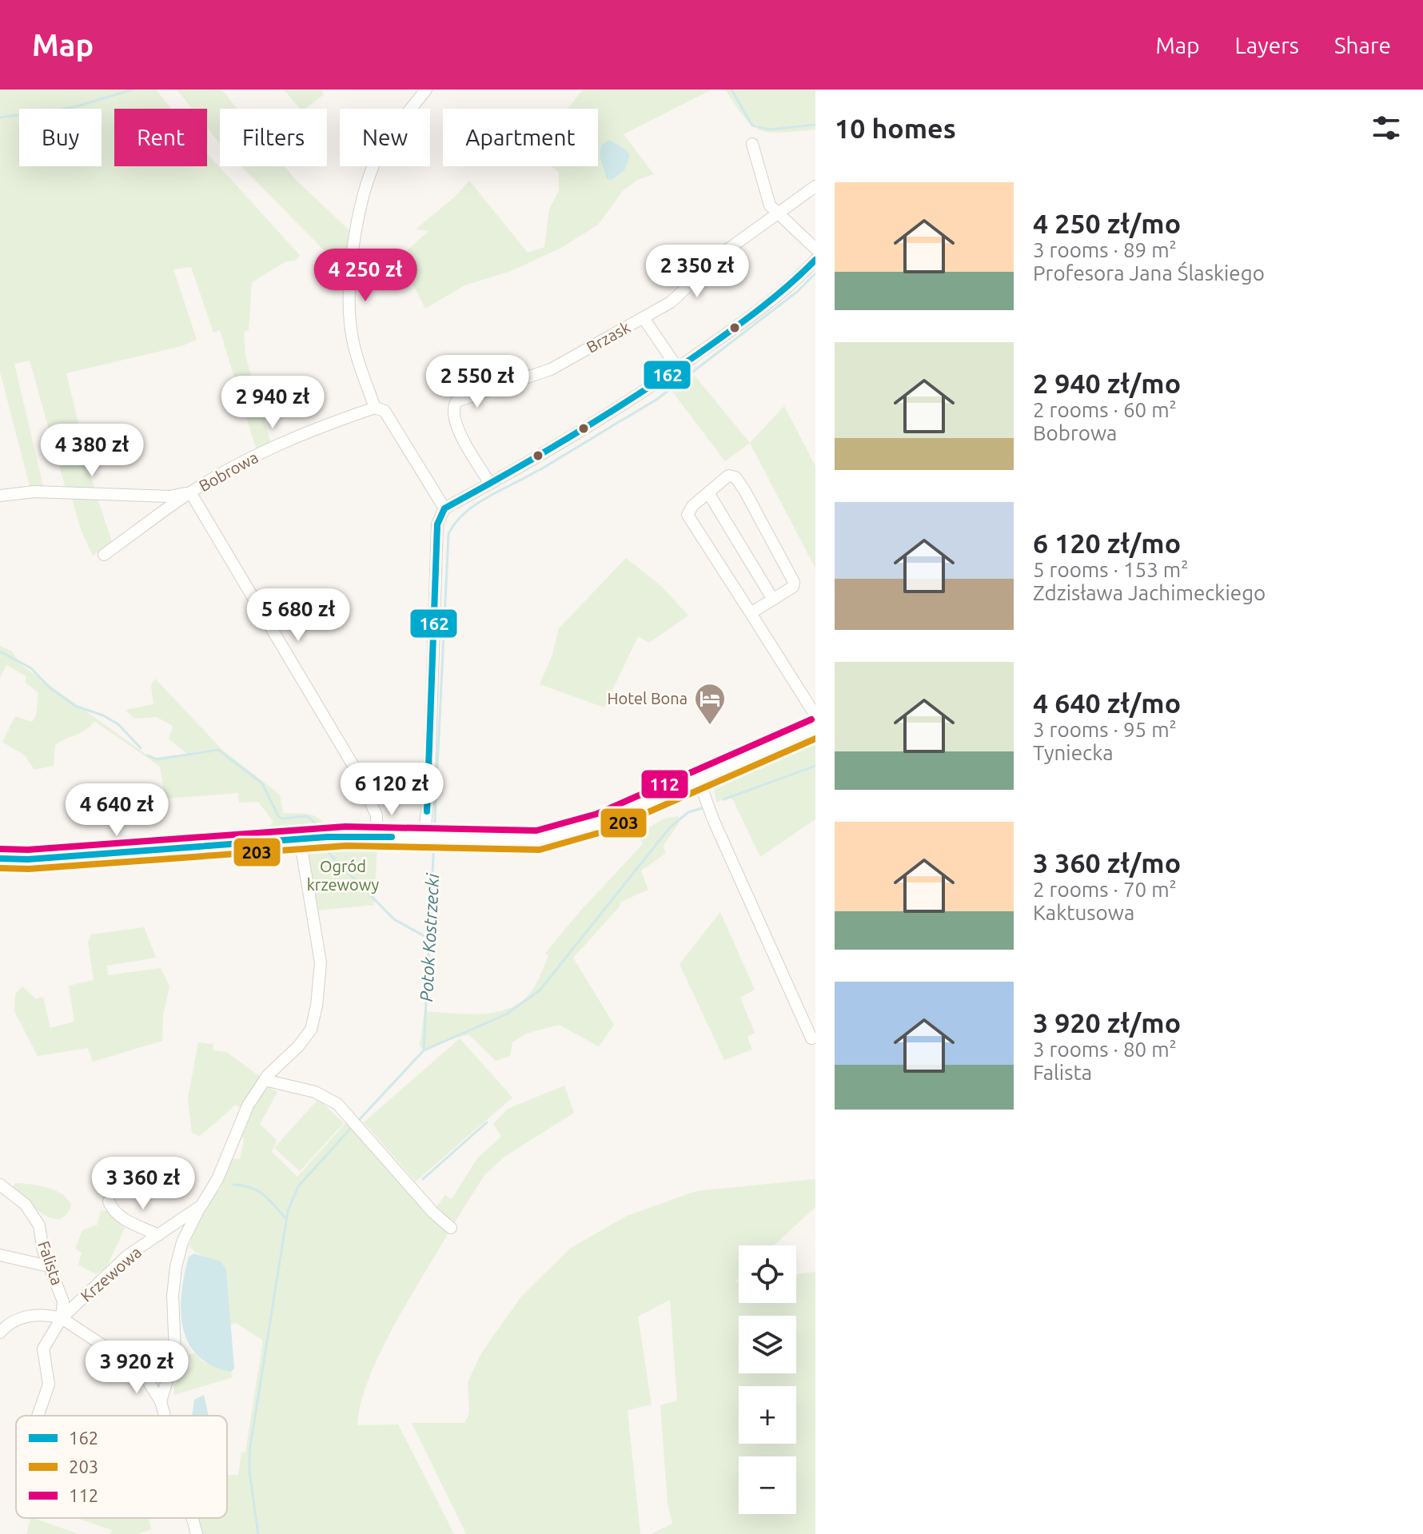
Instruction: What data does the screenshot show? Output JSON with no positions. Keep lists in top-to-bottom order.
{
  "streets": {
    "street": [
      "Brzask",
      "Bobrowa",
      "Falista",
      "Krzewowa"
    ]
  },
  "crossings": [
    ["Falista", "Krzewowa"]
  ],
  "water": ["Potok Kostrzecki"],
  "parks": ["Ogród krzewowy"],
  "places": {
    "hotel": ["Hotel Bona"]
  },
  "lines": ["transit line 162", "transit line 112", "transit line 203"],
  "legend": ["162", "203", "112"],
  "page": {
    "header": "Map",
    "nav": ["Map", "Layers", "Share"],
    "heading": "10 homes",
    "chip": [
      "Buy",
      "Rent",
      "Filters",
      "New",
      "Apartment"
    ],
    "list": [
      {
        "name": "4 250 zł/mo",
        "note": "3 rooms · 89 m² · Profesora Jana Ślaskiego"
      },
      {
        "name": "2 940 zł/mo",
        "note": "2 rooms · 60 m² · Bobrowa"
      },
      {
        "name": "6 120 zł/mo",
        "note": "5 rooms · 153 m² · Zdzisława Jachimeckiego"
      },
      {
        "name": "4 640 zł/mo",
        "note": "3 rooms · 95 m² · Tyniecka"
      },
      {
        "name": "3 360 zł/mo",
        "note": "2 rooms · 70 m² · Kaktusowa"
      },
      {
        "name": "3 920 zł/mo",
        "note": "3 rooms · 80 m² · Falista"
      }
    ],
    "price": [
      "2 350 zł",
      "4 250 zł",
      "2 550 zł",
      "2 940 zł",
      "4 380 zł",
      "5 680 zł",
      "6 120 zł",
      "4 640 zł",
      "3 360 zł",
      "3 920 zł"
    ],
    "map_buttons": ["+", "−"]
  }
}
